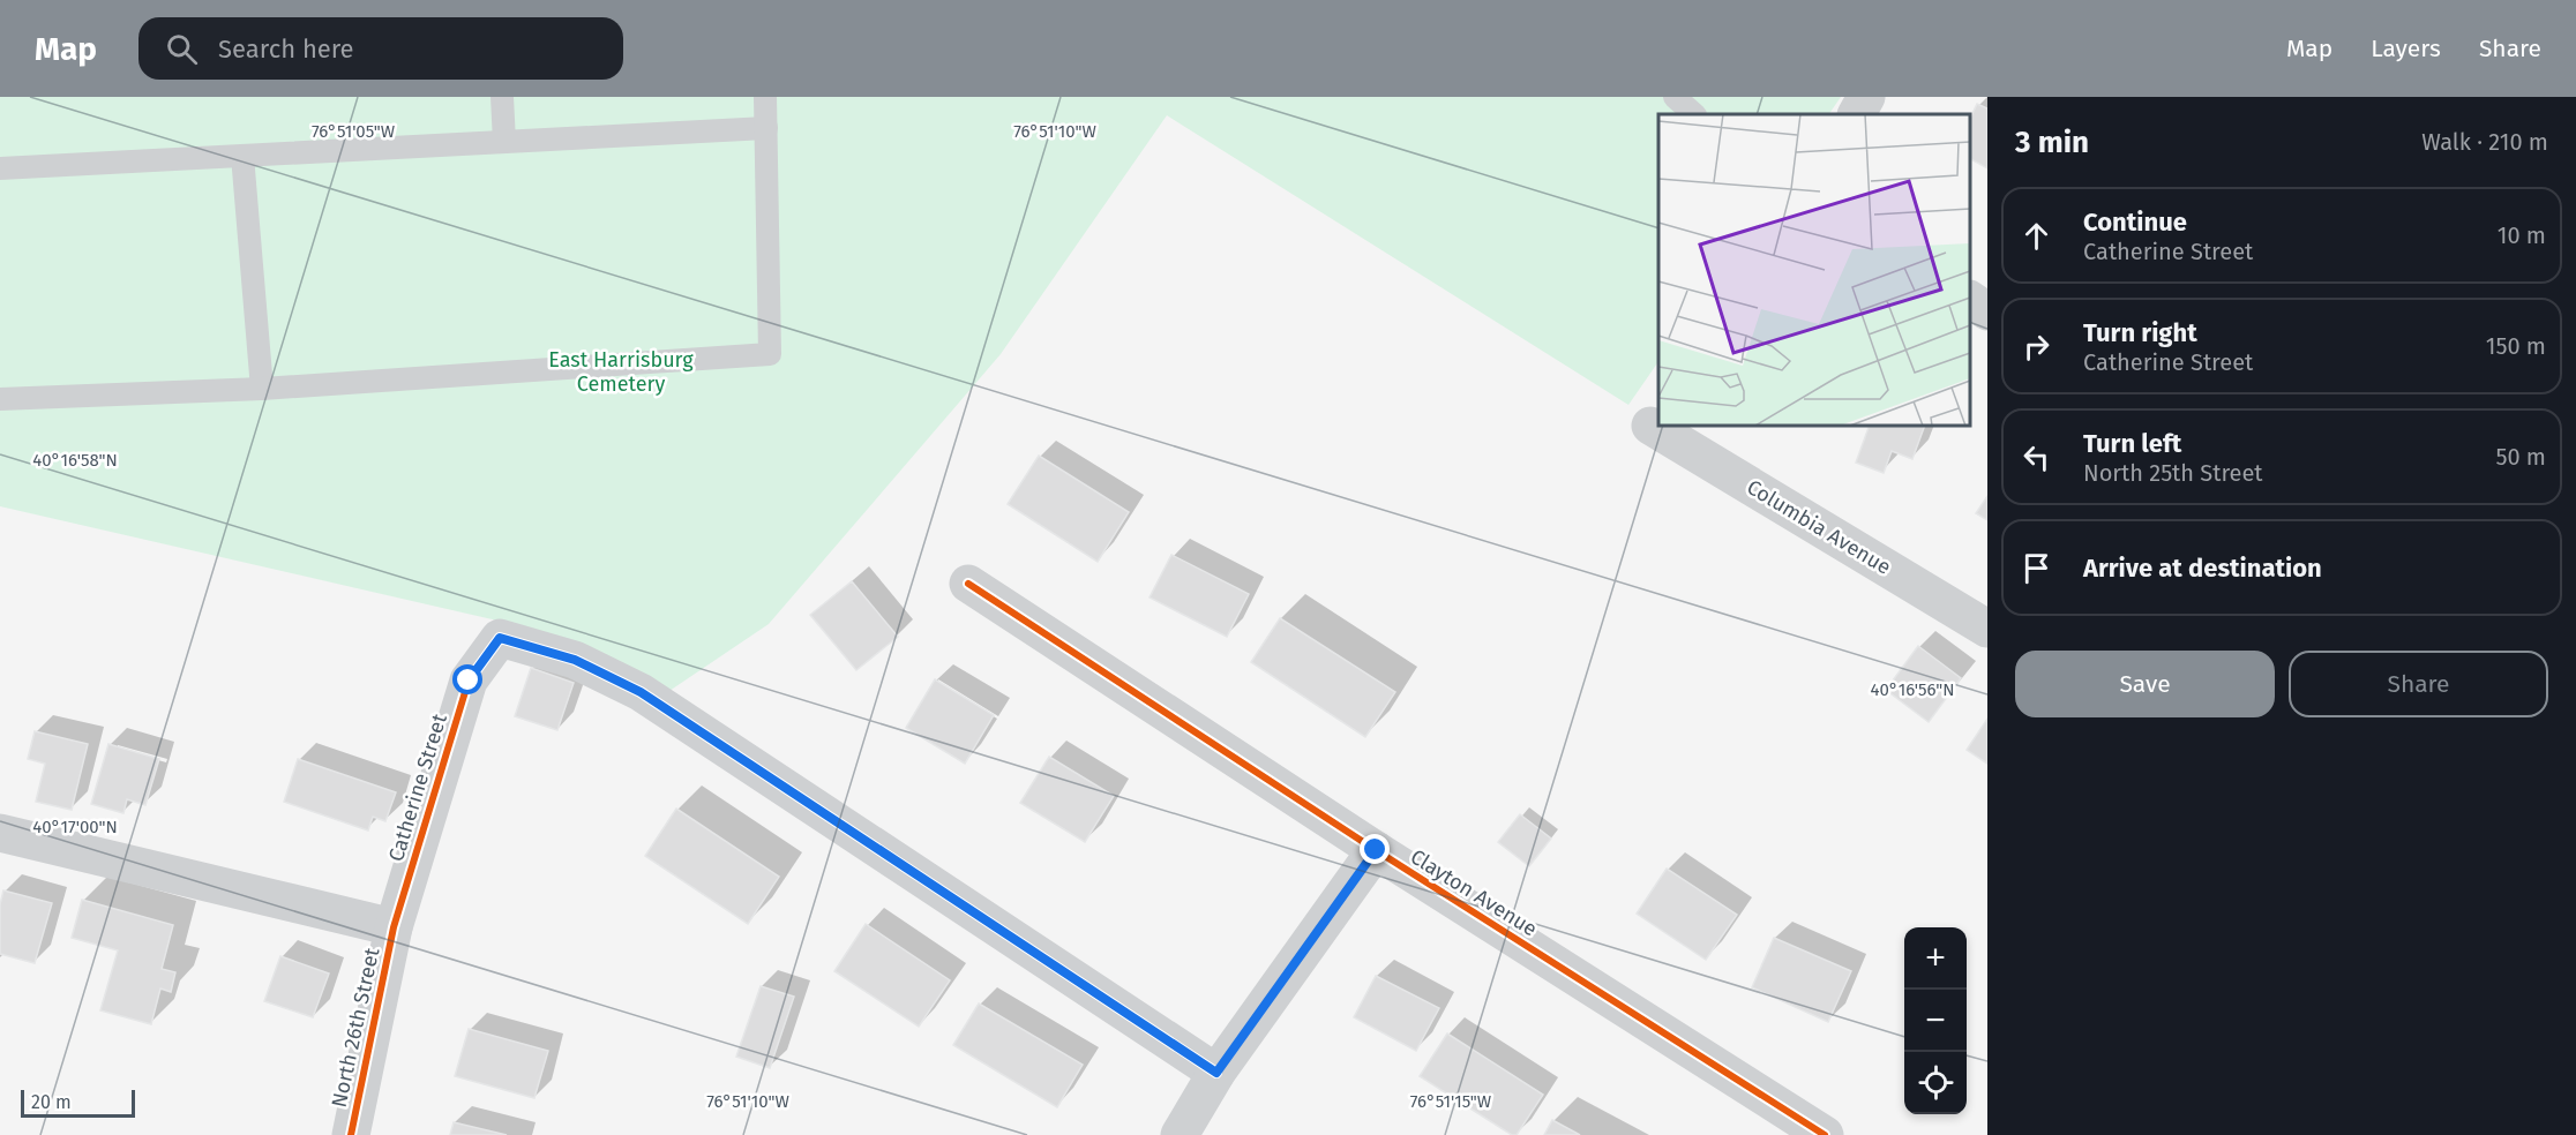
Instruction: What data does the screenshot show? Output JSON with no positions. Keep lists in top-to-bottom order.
{
  "streets": {
    "street": [
      "Columbia Avenue",
      "Catherine Street",
      "Clayton Avenue",
      "North 26th Street"
    ]
  },
  "crossings": [
    ["Catherine Street", "North 26th Street"]
  ],
  "parks": ["East Harrisburg Cemetery"],
  "scale_bar": "20 m",
  "page": {
    "header": "Map",
    "search": "Search here",
    "nav": ["Map", "Layers", "Share"],
    "heading": ["3 min", "Walk · 210 m"],
    "list": [
      ["Continue", "Catherine Street", "10 m"],
      ["Turn right", "Catherine Street", "150 m"],
      ["Turn left", "North 25th Street", "50 m"],
      "Arrive at destination"
    ],
    "buttons": ["Save", "Share"],
    "map_buttons": ["+", "−"],
    "scale": "20 m"
  },
  "coordinates": [
    "76°51'05\"W",
    "76°51'10\"W",
    "40°16'58\"N",
    "40°16'56\"N",
    "40°17'00\"N",
    "76°51'15\"W"
  ]
}
